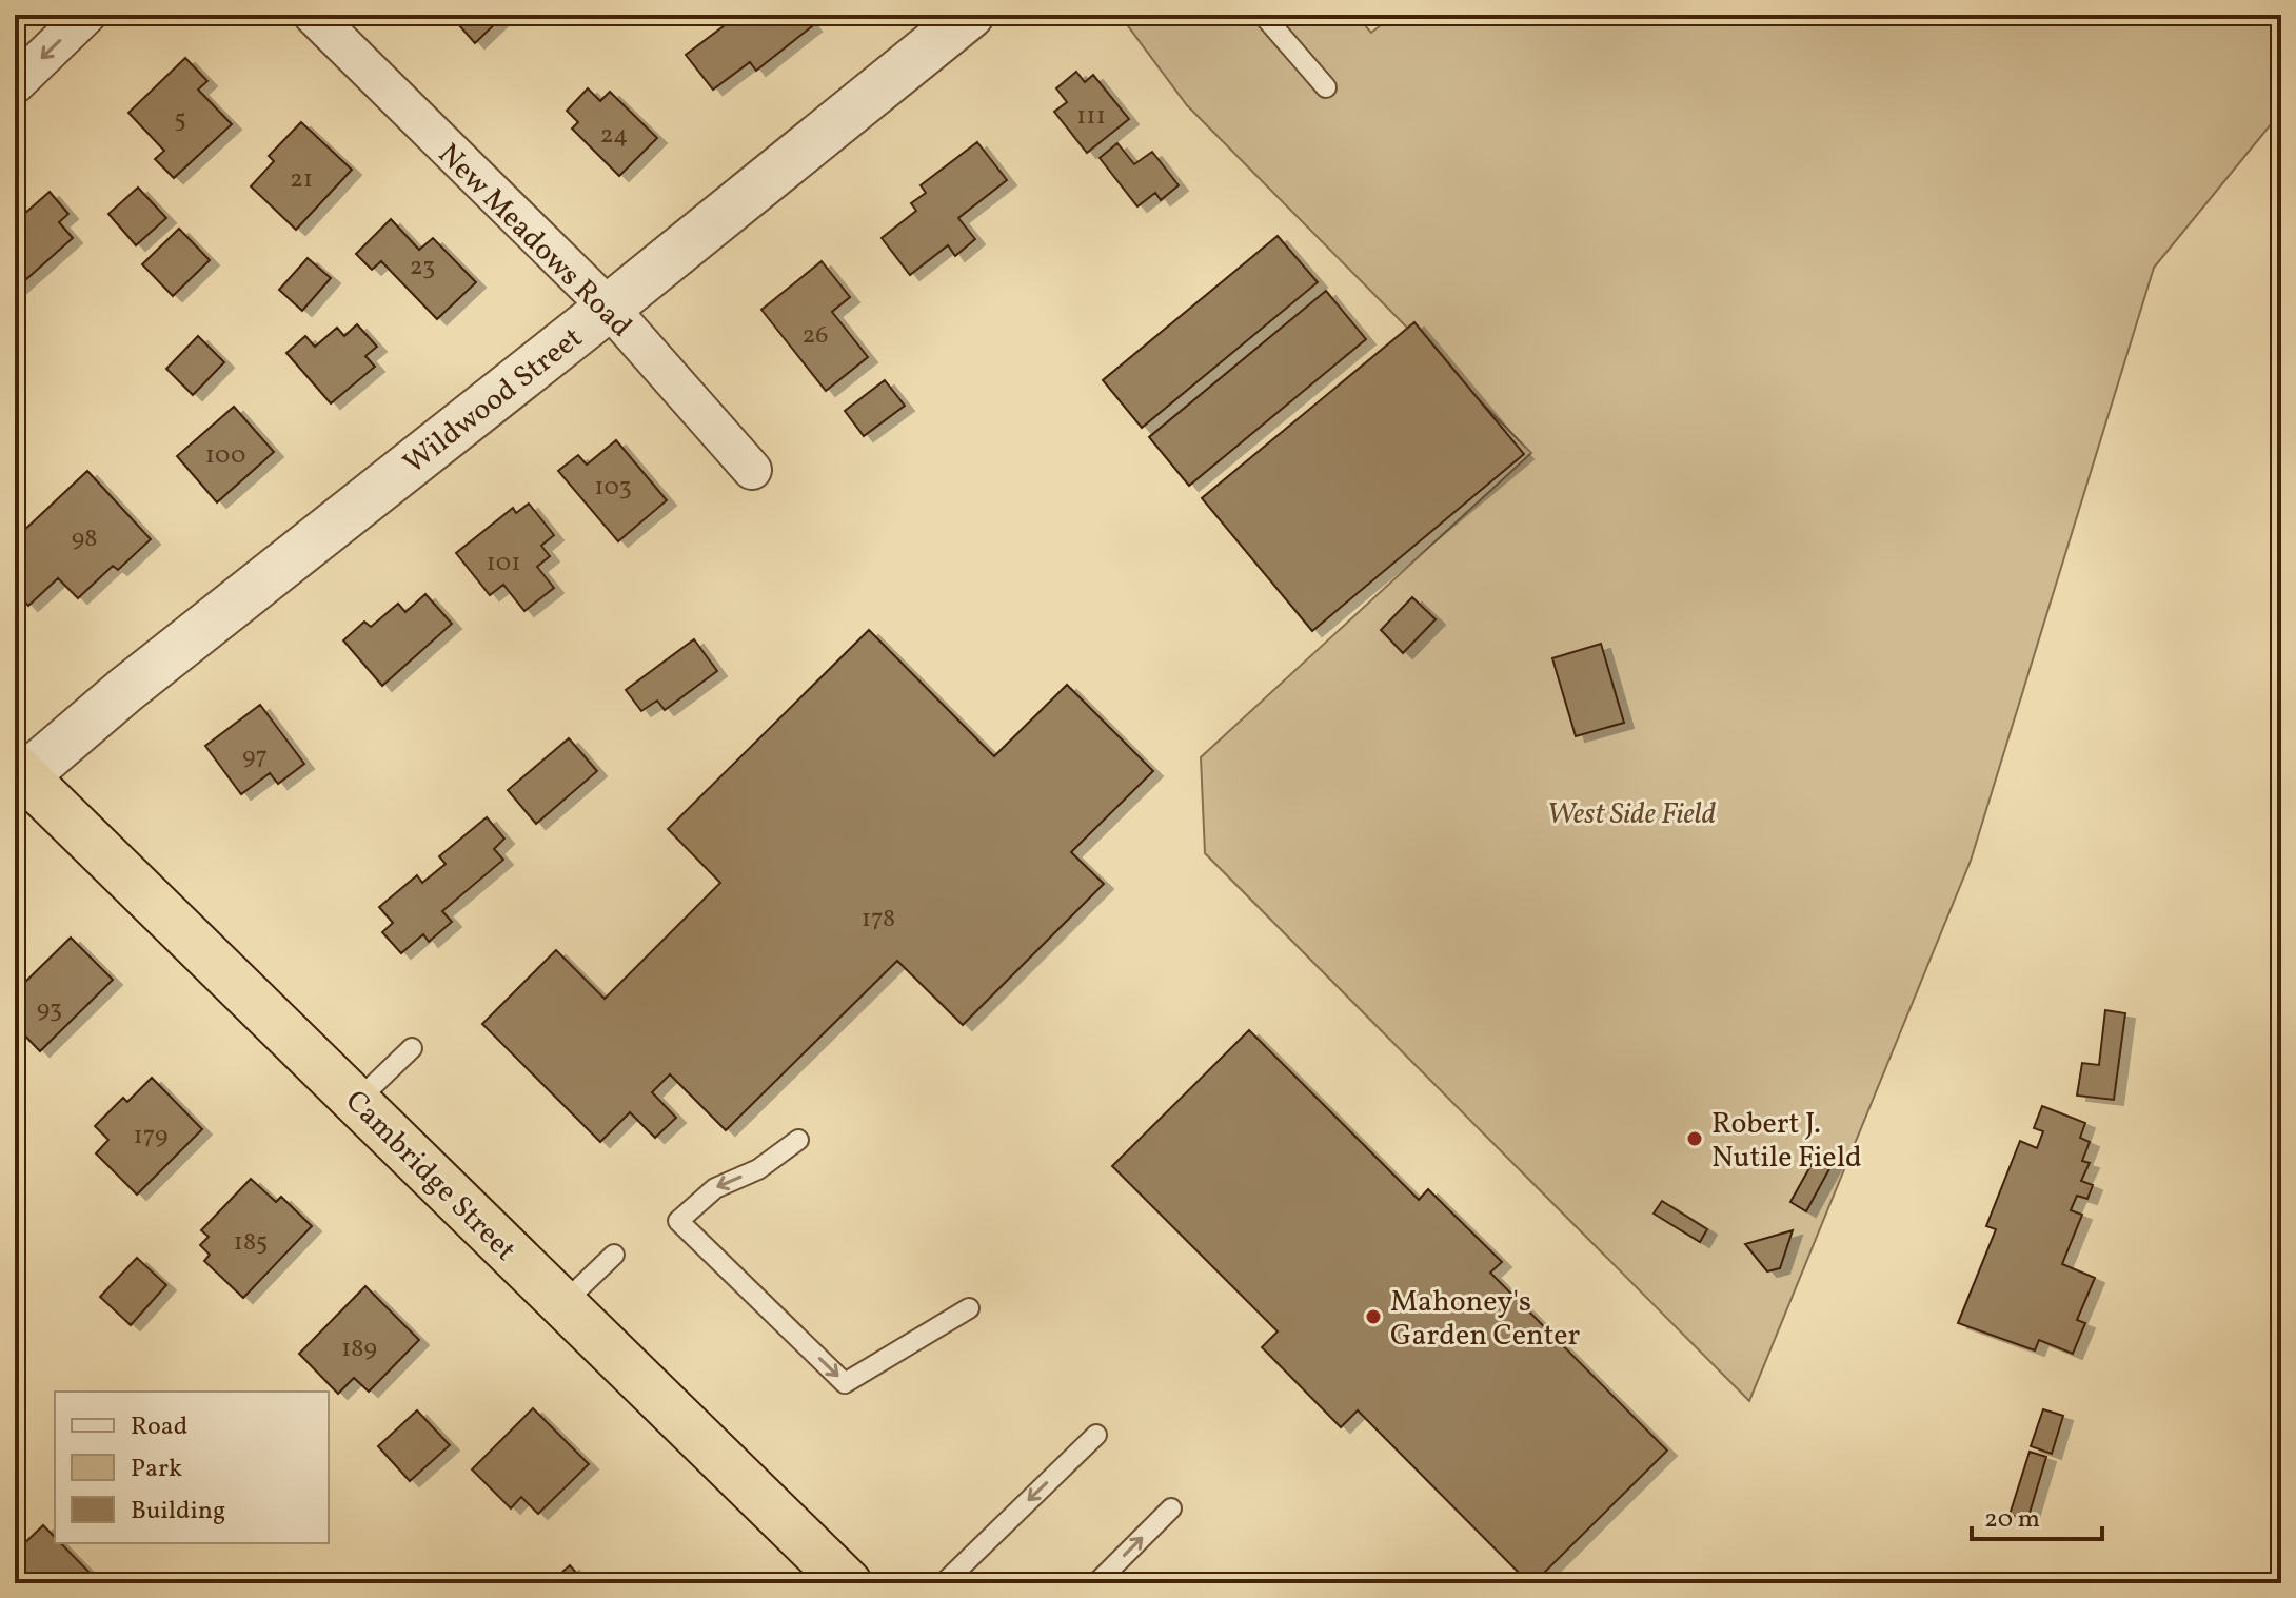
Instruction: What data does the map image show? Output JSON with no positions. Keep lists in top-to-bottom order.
{
  "streets": {
    "highway": ["Cambridge Street"],
    "street": ["New Meadows Road", "Wildwood Street"]
  },
  "crossings": [
    ["New Meadows Road", "Wildwood Street"],
    ["Wildwood Street", "Cambridge Street"]
  ],
  "parks": ["West Side Field"],
  "places": ["Robert J. Nutile Field", "Mahoney's Garden Center"],
  "house_numbers": [
    "111",
    "5",
    "24",
    "21",
    "23",
    "26",
    "100",
    "103",
    "98",
    "101",
    "97",
    "178",
    "93",
    "179",
    "185",
    "189"
  ],
  "legend": ["Road", "Park", "Building"],
  "scale_bar": "20 m"
}
